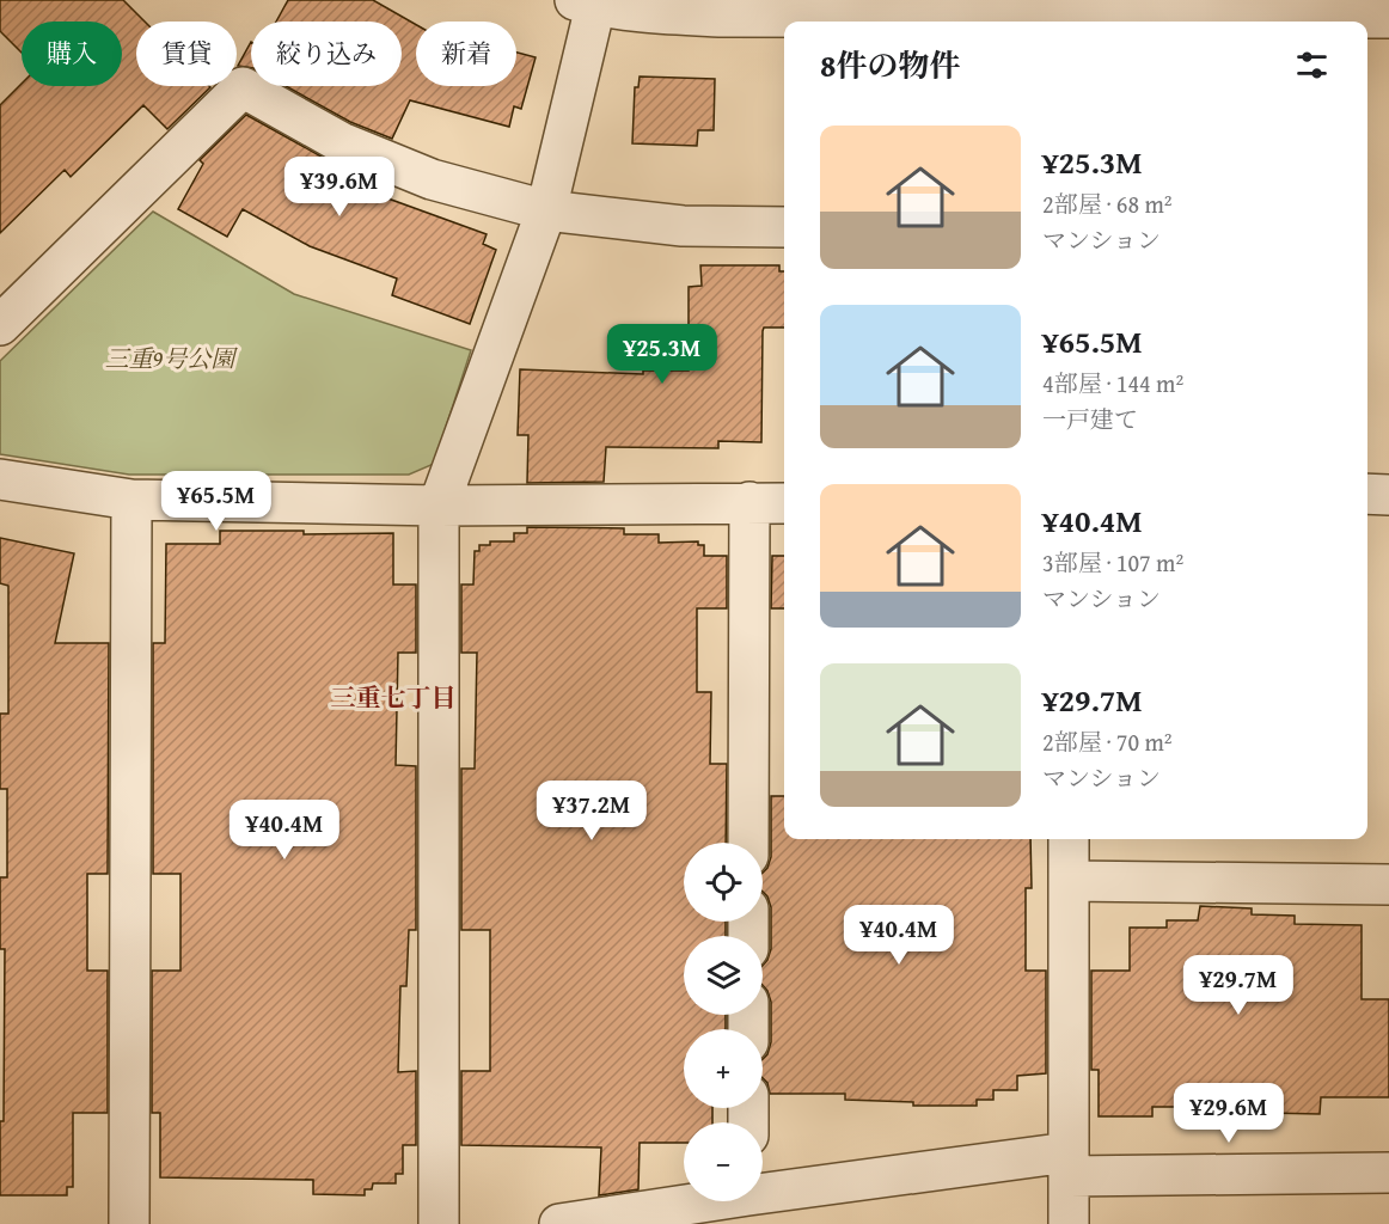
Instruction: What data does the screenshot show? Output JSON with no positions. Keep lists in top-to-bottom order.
{
  "districts": ["三重七丁目"],
  "parks": ["三重9号公園"],
  "page": {
    "chip": [
      "購入",
      "賃貸",
      "絞り込み",
      "新着"
    ],
    "heading": "8件の物件",
    "list": [
      {
        "name": "¥25.3M",
        "note": "2部屋 · 68 m² · マンション"
      },
      {
        "name": "¥65.5M",
        "note": "4部屋 · 144 m² · 一戸建て"
      },
      {
        "name": "¥40.4M",
        "note": "3部屋 · 107 m² · マンション"
      },
      {
        "name": "¥29.7M",
        "note": "2部屋 · 70 m² · マンション"
      }
    ],
    "price": [
      "¥39.6M",
      "¥25.3M",
      "¥65.5M",
      "¥37.2M",
      "¥40.4M",
      "¥40.4M",
      "¥29.7M",
      "¥29.6M"
    ],
    "map_buttons": ["+", "−"]
  }
}
